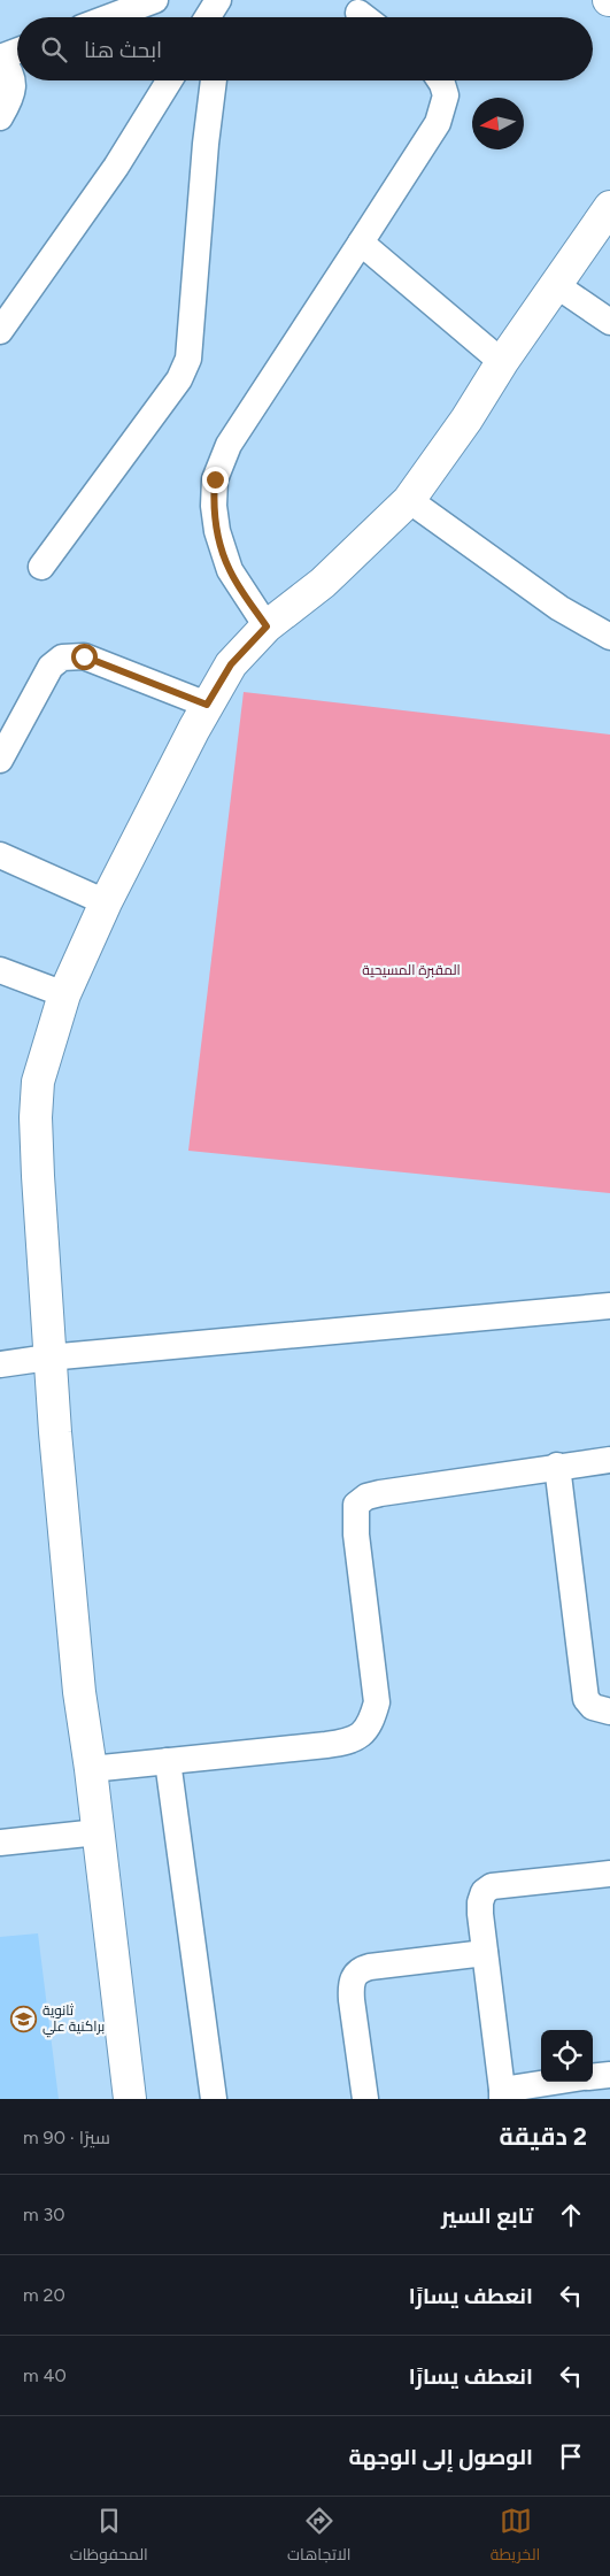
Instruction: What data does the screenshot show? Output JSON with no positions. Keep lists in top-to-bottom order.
{
  "parks": ["المقبرة المسيحية"],
  "places": {
    "school or university": ["ثانوية براكنية علي"]
  },
  "north": "left",
  "page": {
    "search": "ابحث هنا",
    "heading": ["2 دقيقة", "سيرًا · 90 m"],
    "list": [
      ["تابع السير", "30 m"],
      ["انعطف يسارًا", "20 m"],
      ["انعطف يسارًا", "40 m"],
      "الوصول إلى الوجهة"
    ],
    "nav": ["الخريطة", "الاتجاهات", "المحفوظات"]
  }
}
